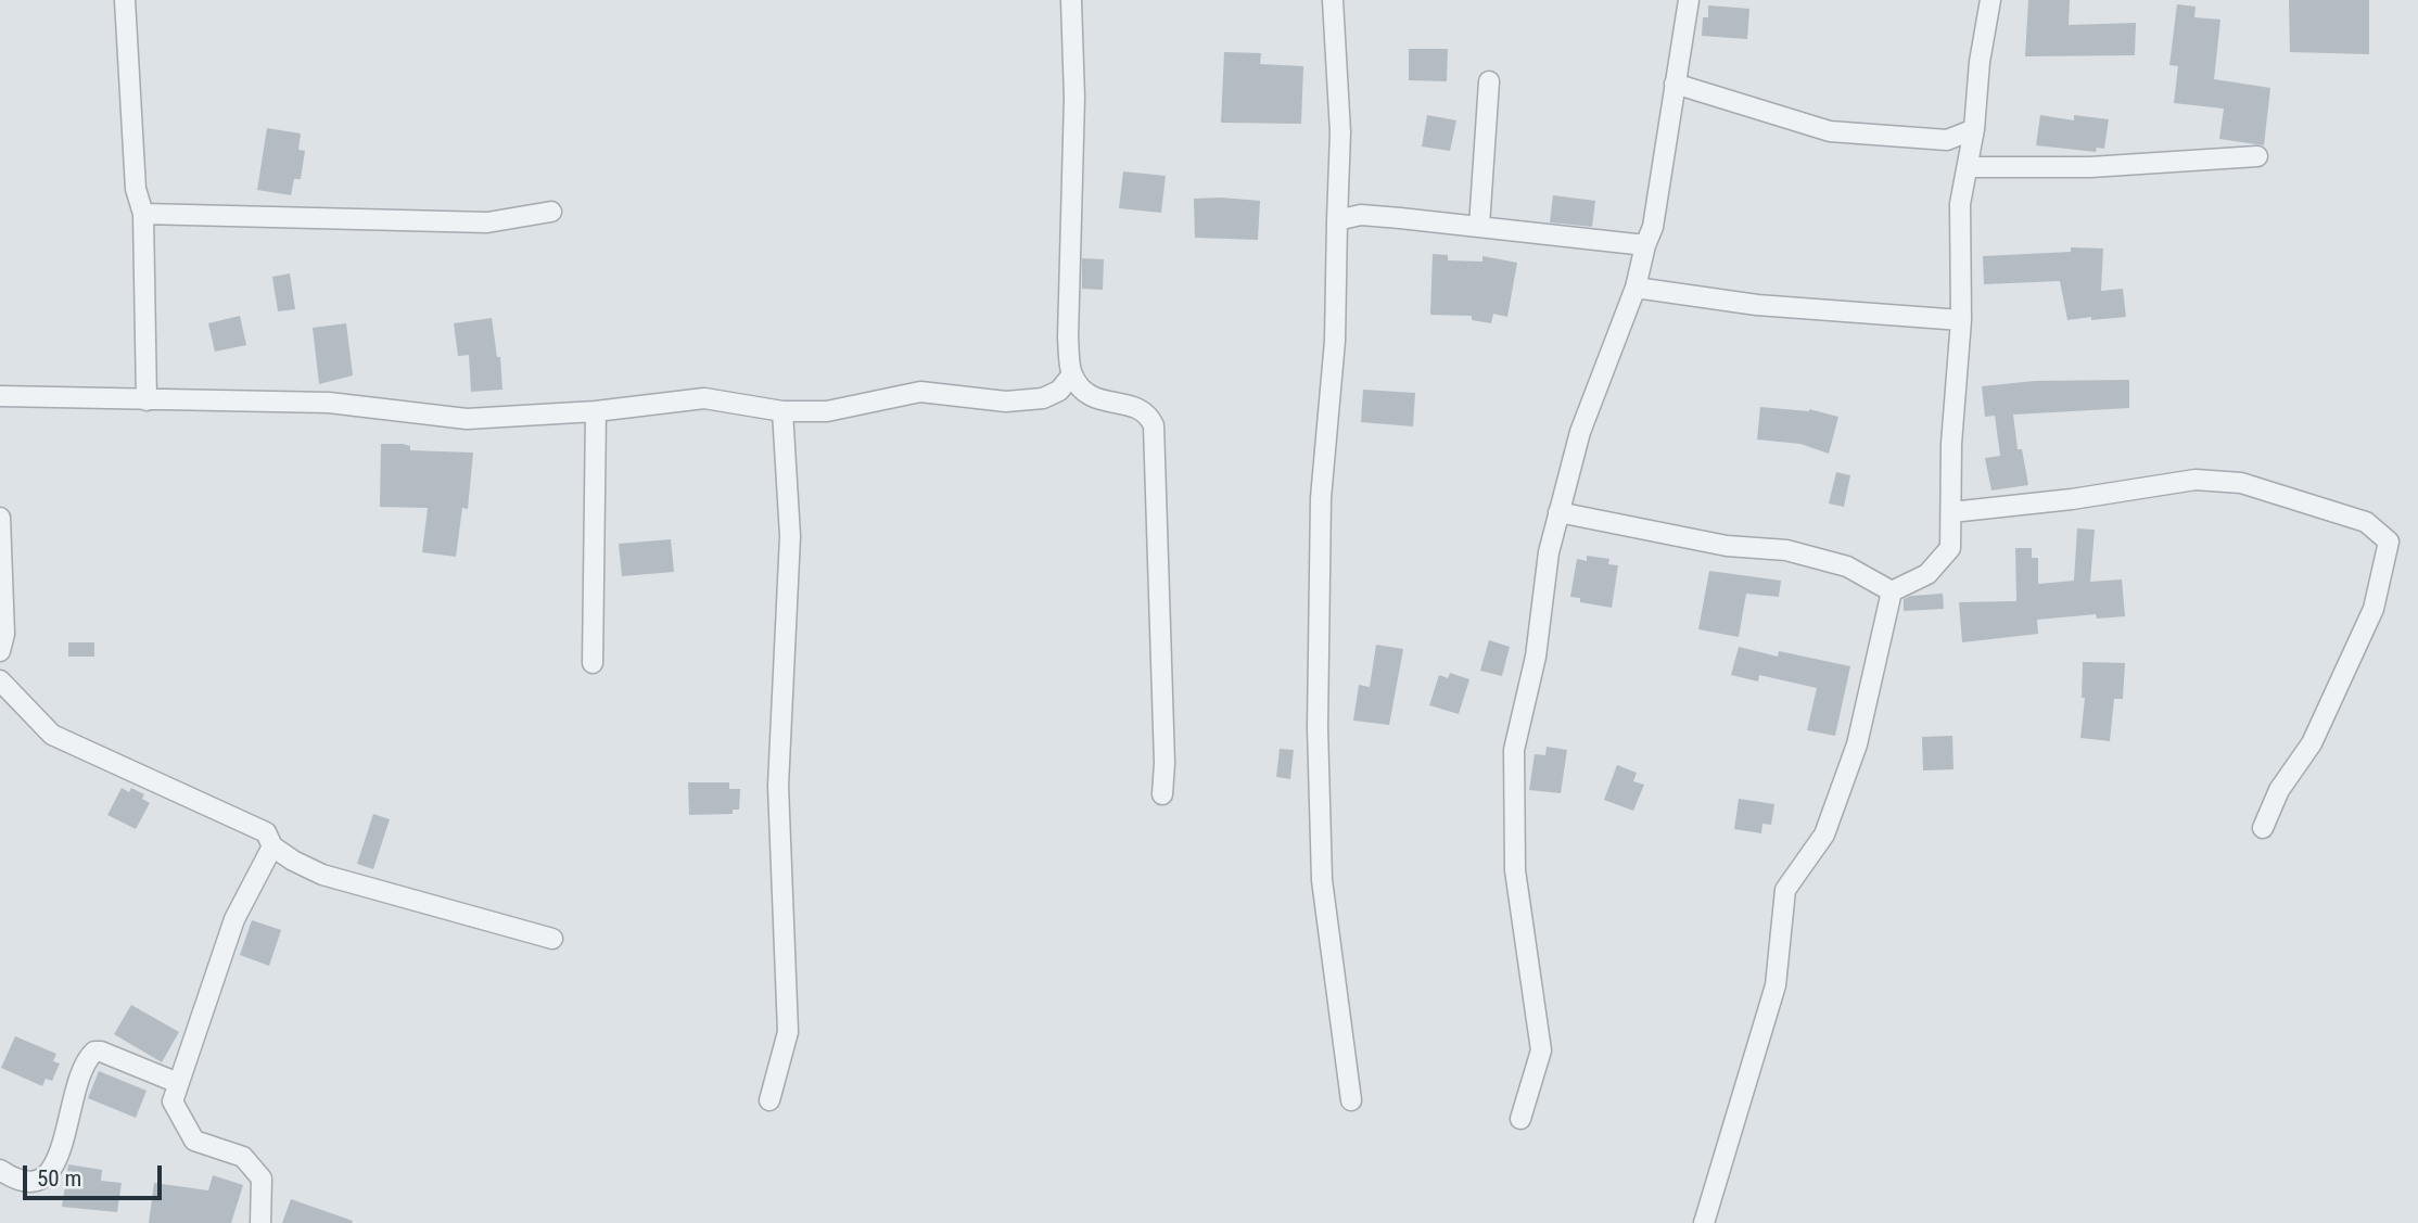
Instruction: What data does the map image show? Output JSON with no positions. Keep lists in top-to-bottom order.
{
  "scale_bar": "50 m"
}
